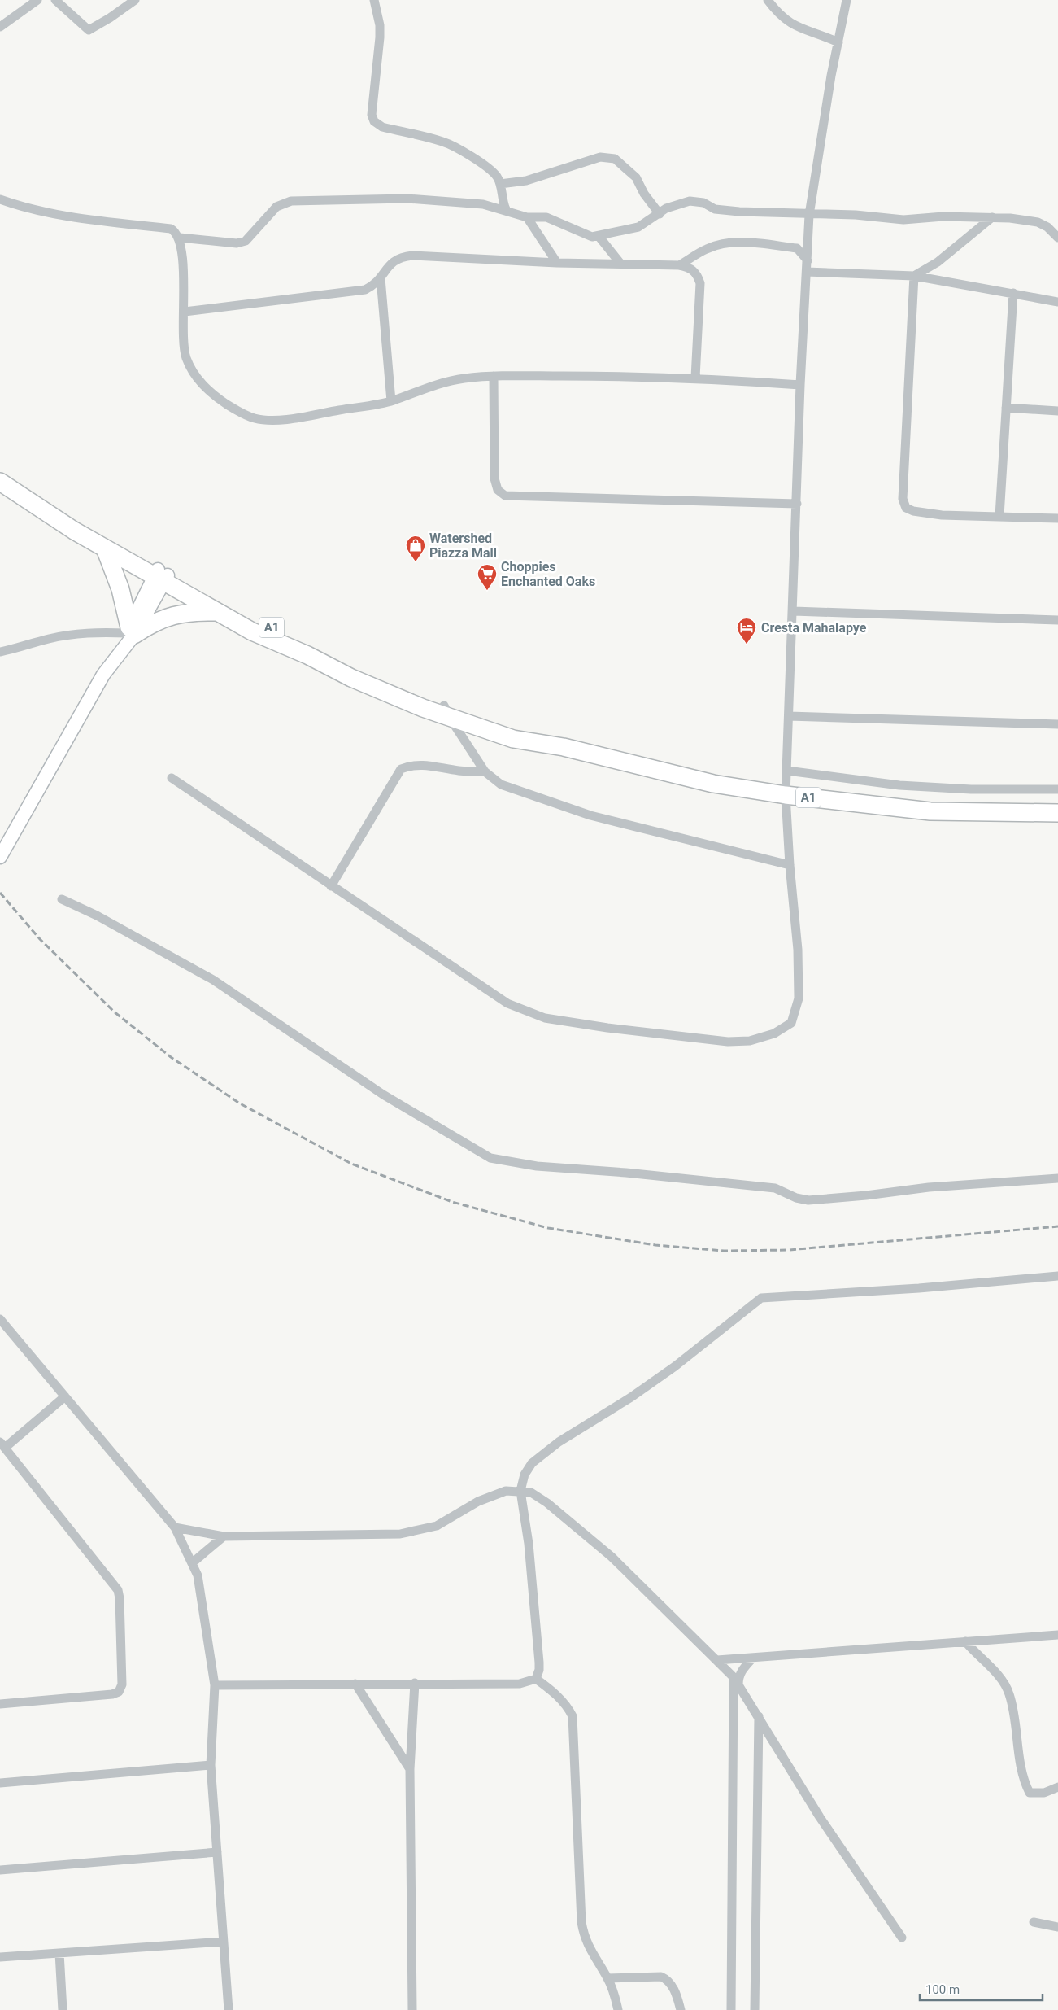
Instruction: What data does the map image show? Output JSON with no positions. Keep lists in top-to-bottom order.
{
  "streets": {
    "highway": ["A1"]
  },
  "places": {
    "shop": ["Watershed Piazza Mall"],
    "supermarket": ["Choppies Enchanted Oaks"],
    "hotel": ["Cresta Mahalapye"]
  },
  "scale_bar": "100 m"
}
